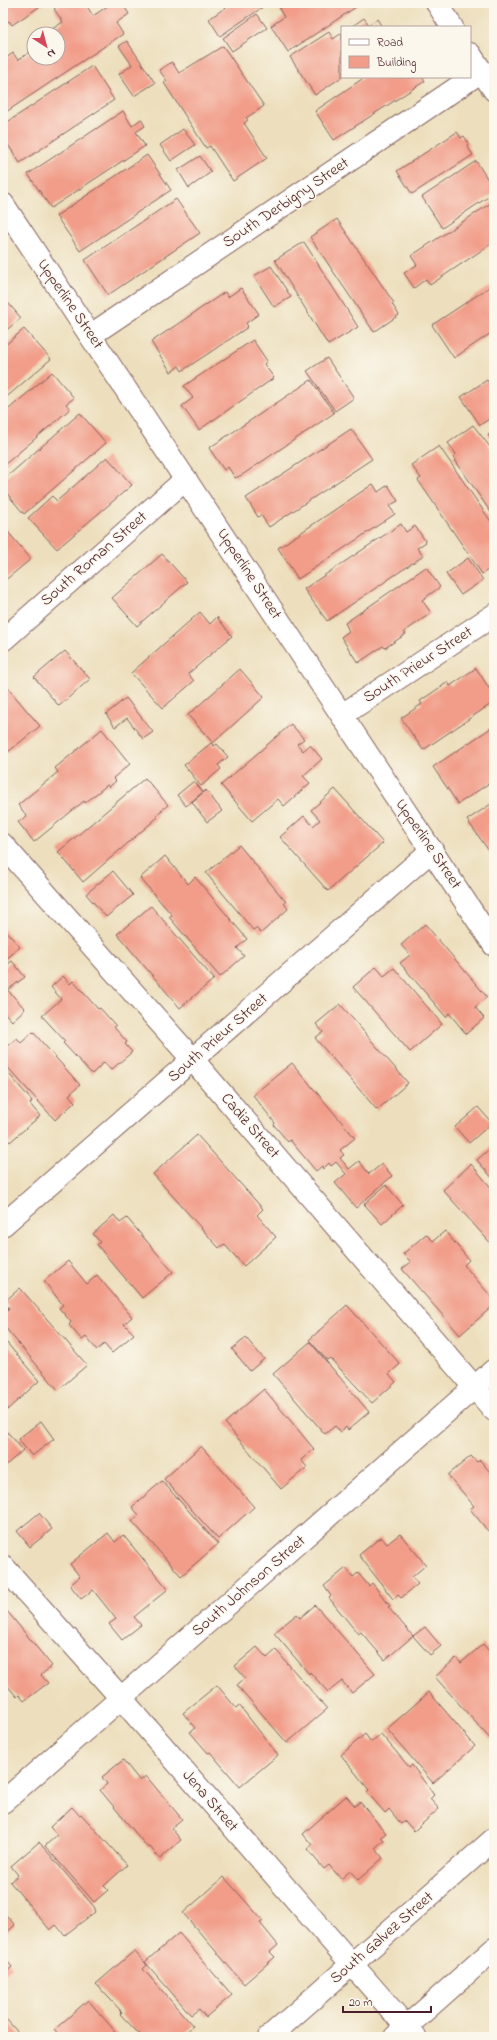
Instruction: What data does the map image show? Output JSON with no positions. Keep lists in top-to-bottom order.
{
  "streets": {
    "street": [
      "South Derbigny Street",
      "Upperline Street",
      "South Roman Street",
      "South Prieur Street",
      "Cadiz Street",
      "South Johnson Street",
      "Jena Street",
      "South Galvez Street"
    ]
  },
  "crossings": [
    ["South Derbigny Street", "Upperline Street"],
    ["Upperline Street", "South Roman Street"],
    ["Upperline Street", "South Prieur Street"],
    ["South Prieur Street", "Cadiz Street"],
    ["Cadiz Street", "South Johnson Street"],
    ["South Johnson Street", "Jena Street"],
    ["Jena Street", "South Galvez Street"]
  ],
  "legend": ["Road", "Building"],
  "scale_bar": "20 m",
  "north": "bottom right"
}
